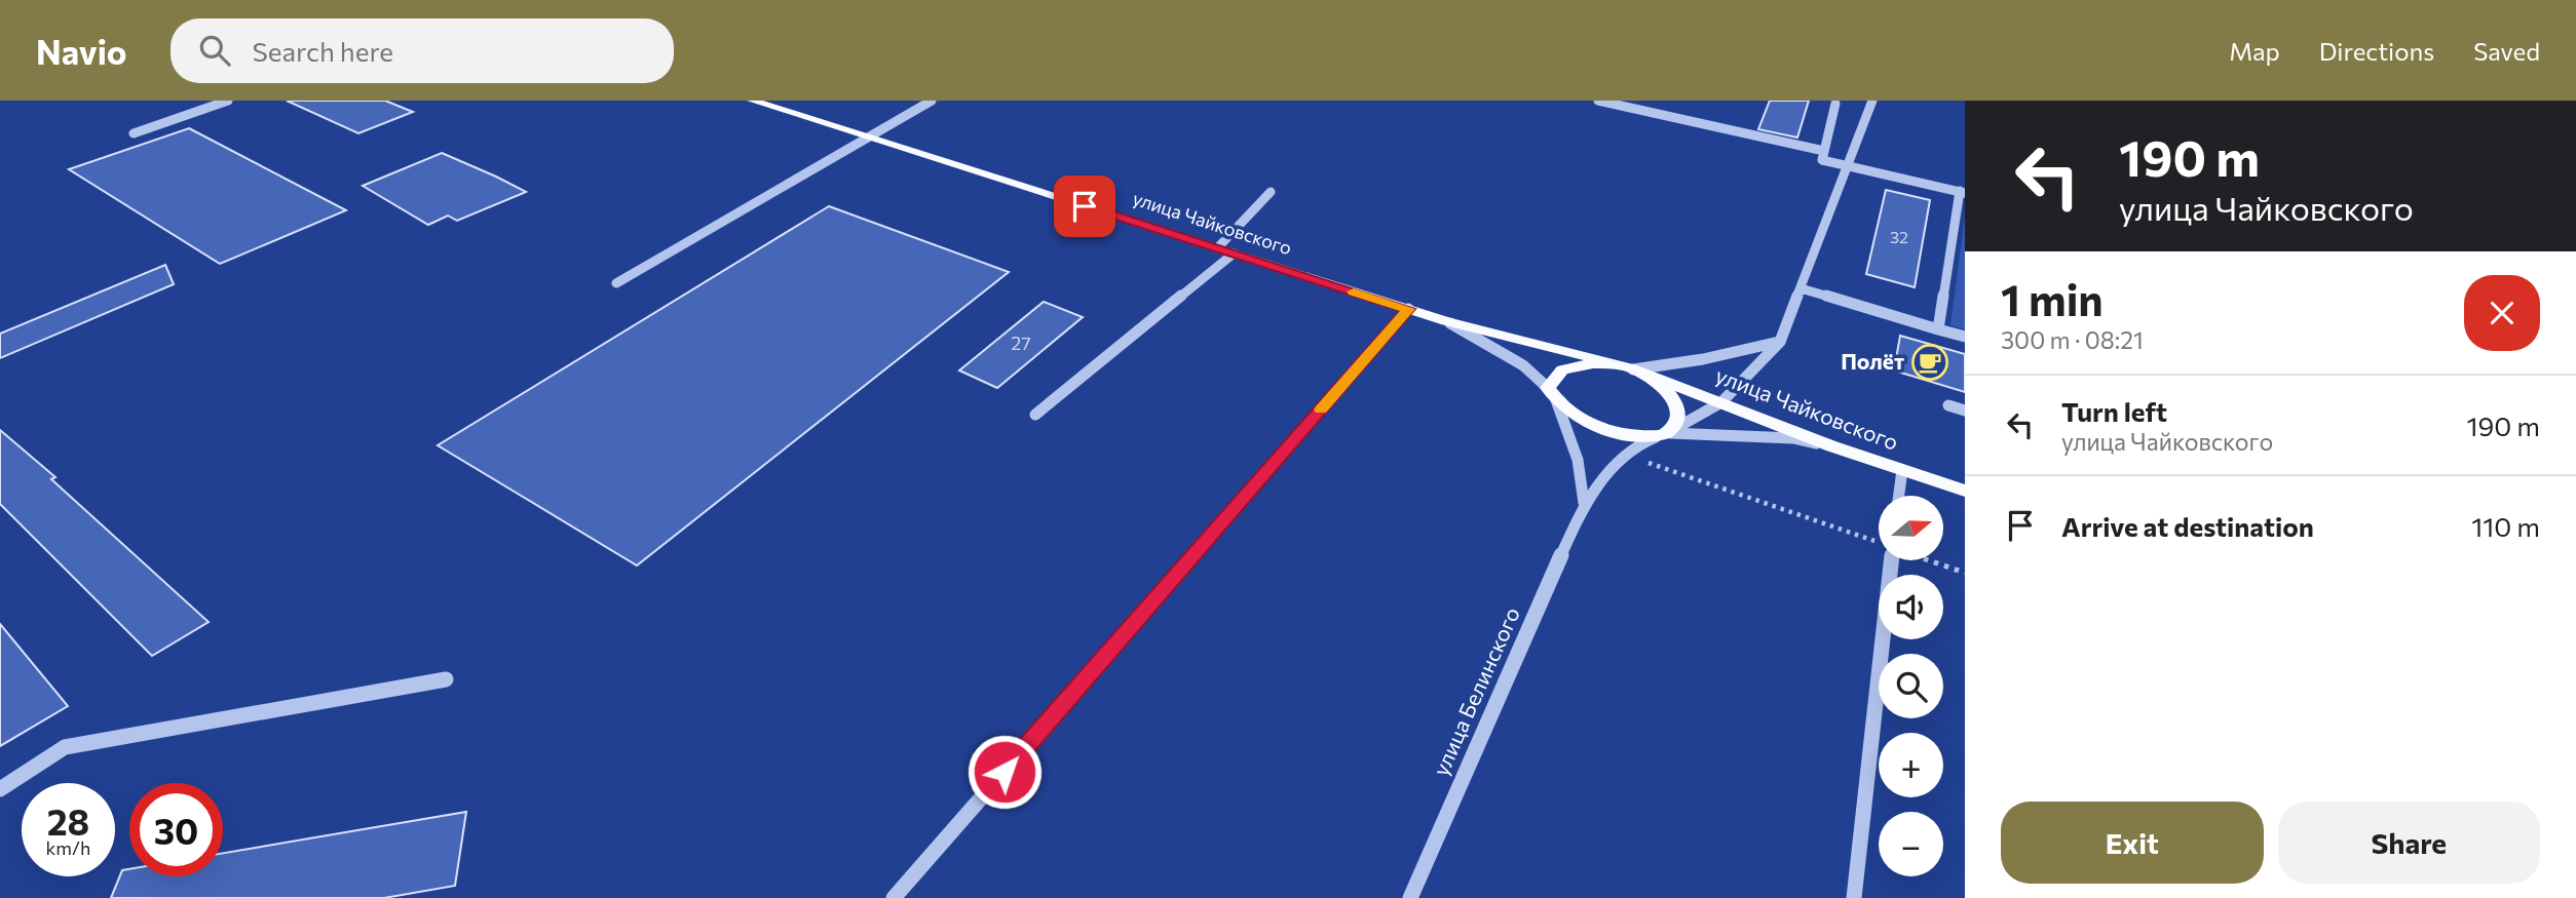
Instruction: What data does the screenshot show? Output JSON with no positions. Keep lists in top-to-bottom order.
{
  "streets": {
    "main road": ["улица Чайковского"],
    "street": ["улица Белинского"]
  },
  "places": {
    "cafe": ["Полёт"]
  },
  "house_numbers": ["32", "27"],
  "north": "right",
  "page": {
    "header": "Navio",
    "search": "Search here",
    "nav": ["Map", "Directions", "Saved"],
    "turn": ["190 m", "улица Чайковского"],
    "heading": ["1 min", "300 m · 08:21"],
    "list": [
      {
        "name": "Turn left",
        "note": "улица Чайковского",
        "value": "190 m"
      },
      {
        "name": "Arrive at destination",
        "value": "110 m"
      }
    ],
    "map_buttons": ["+", "−"],
    "speed": "28 km/h",
    "limit": "30",
    "buttons": ["Exit", "Share"]
  }
}
